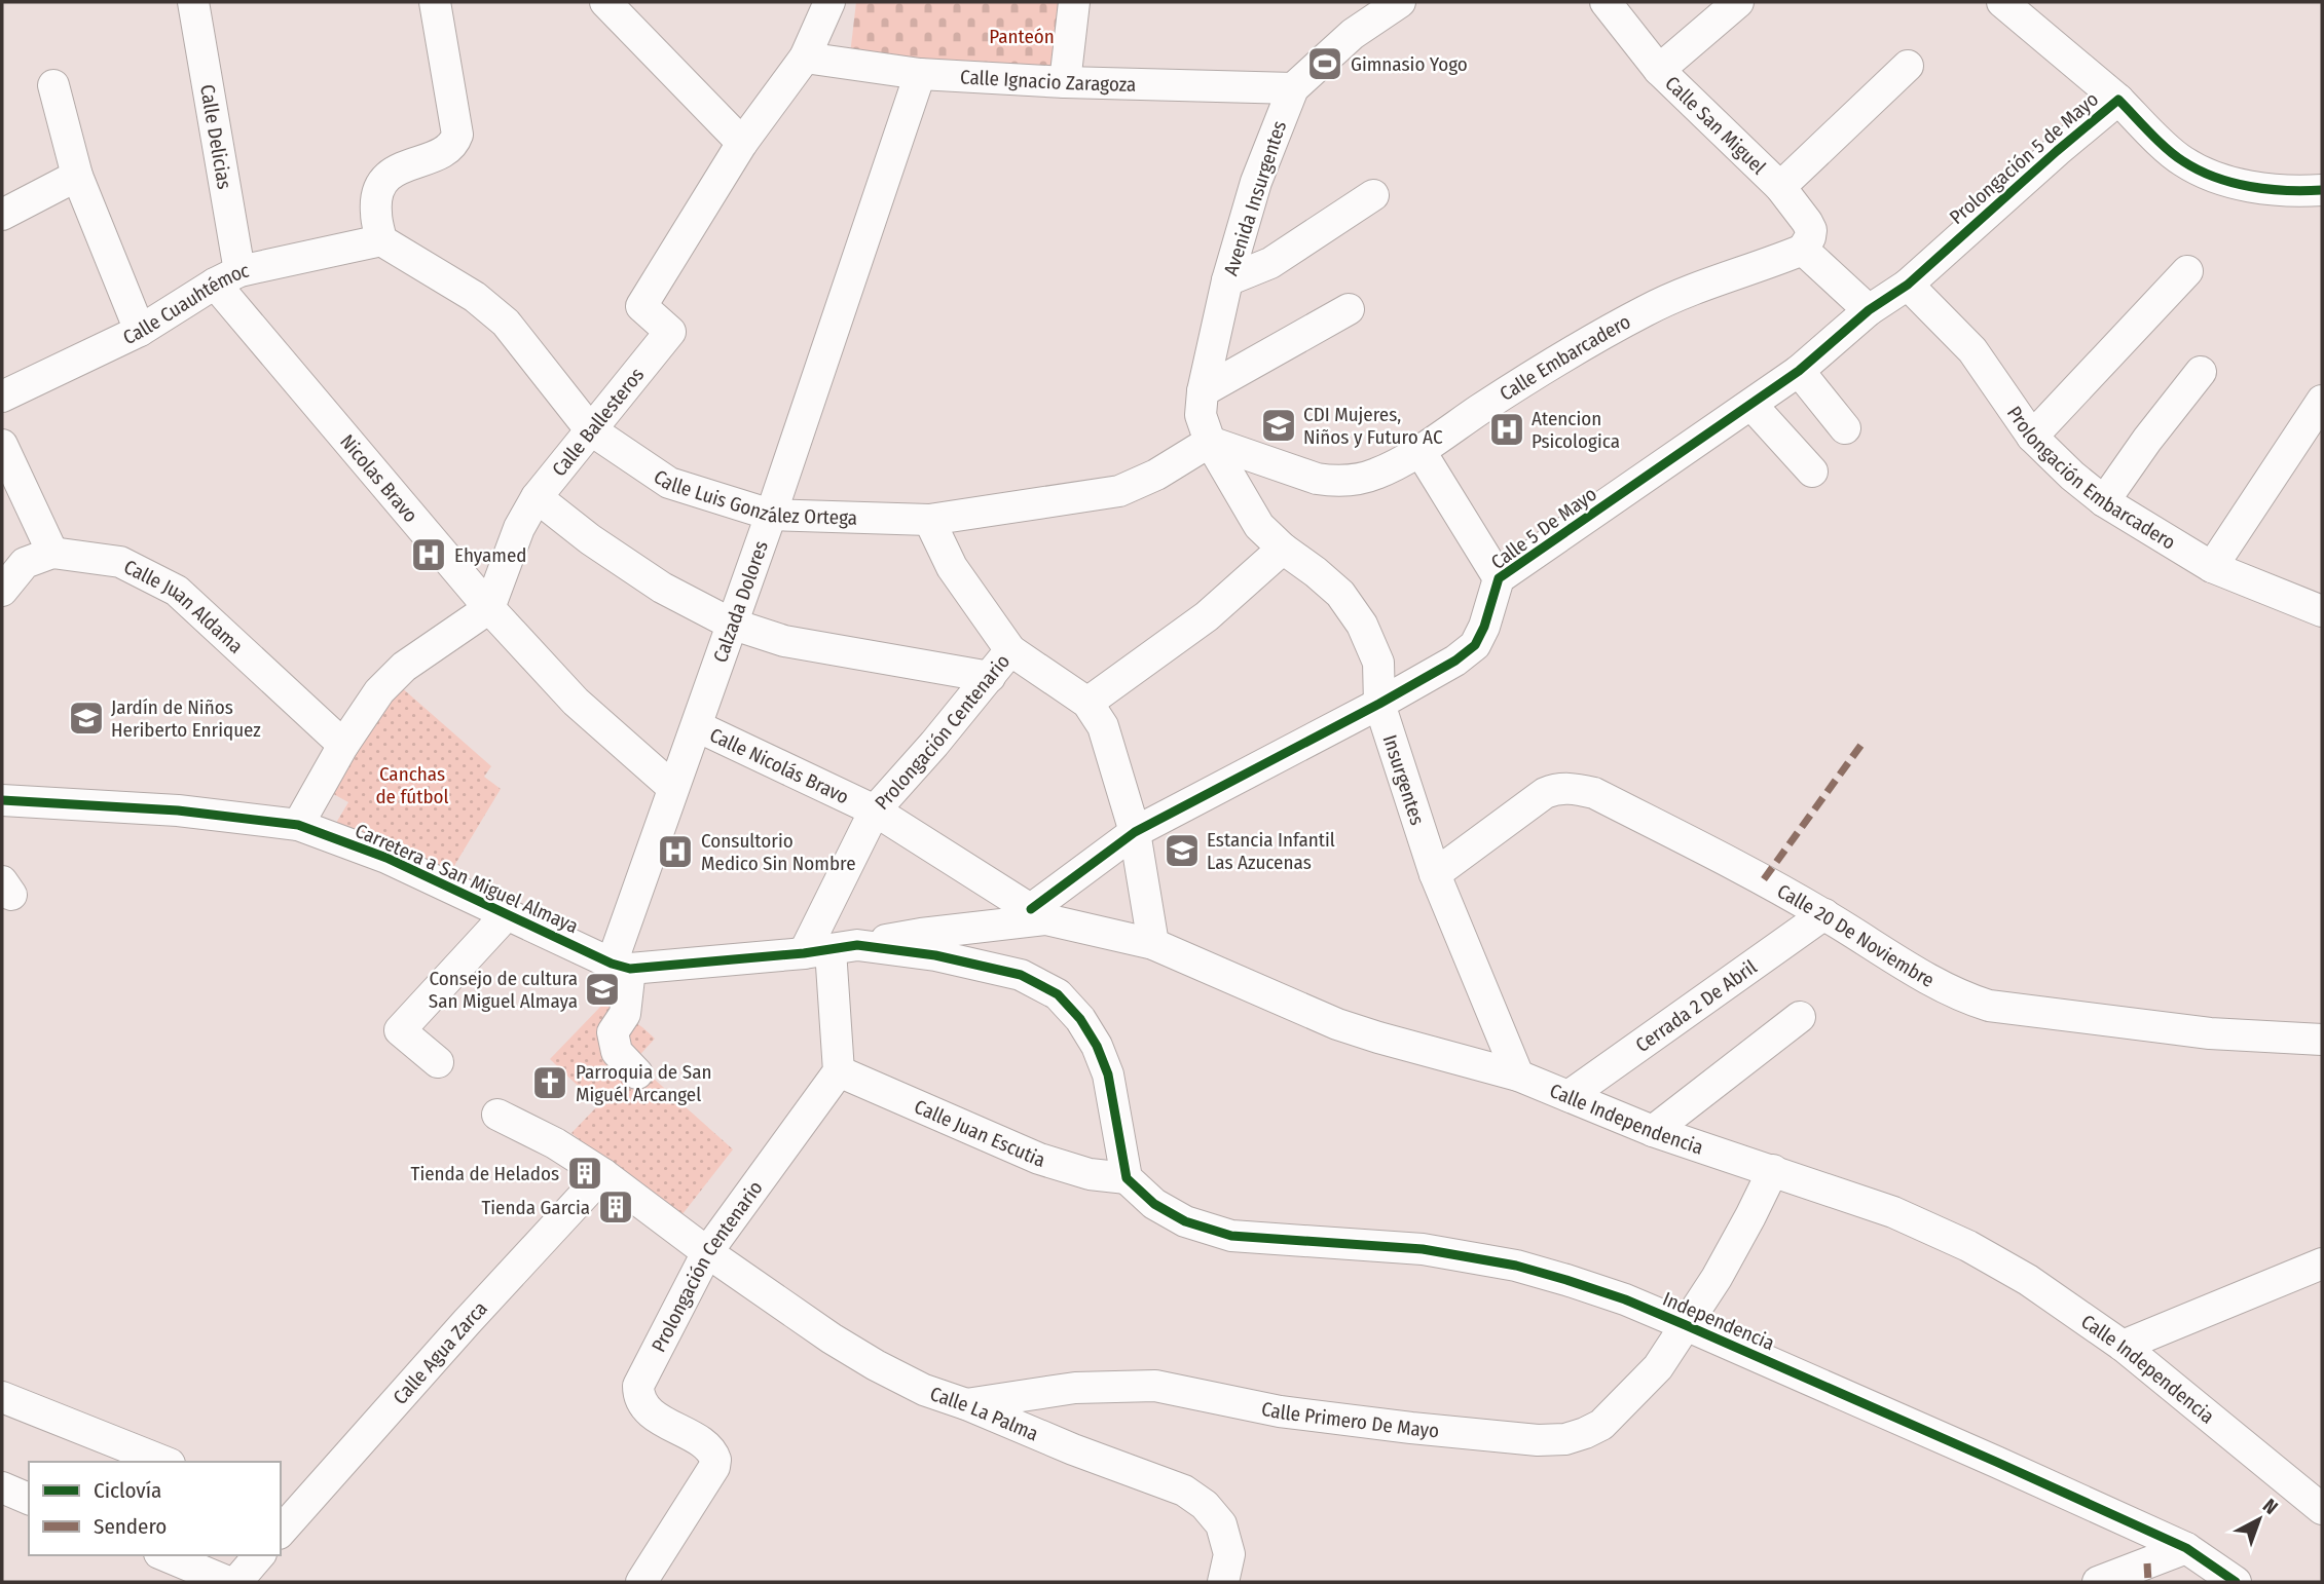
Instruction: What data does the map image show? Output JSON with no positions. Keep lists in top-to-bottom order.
{
  "streets": {
    "street": [
      "Calle Ignacio Zaragoza",
      "Calle San Miguel",
      "Calle Delicias",
      "Prolongación 5 de Mayo",
      "Avenida Insurgentes",
      "Calle Cuauhtémoc",
      "Calle Embarcadero",
      "Calle Ballesteros",
      "Prolongación Embarcadero",
      "Nicolas Bravo",
      "Calle Luis González Ortega",
      "Calle 5 De Mayo",
      "Calzada Dolores",
      "Calle Juan Aldama",
      "Prolongación Centenario",
      "Calle Nicolás Bravo",
      "Insurgentes",
      "Carretera a San Miguel Almaya",
      "Calle 20 De Noviembre",
      "Cerrada 2 De Abril",
      "Calle Independencia",
      "Calle Juan Escutia",
      "Independencia",
      "Calle Agua Zarca",
      "Calle La Palma",
      "Calle Primero De Mayo"
    ]
  },
  "crossings": [
    ["Calle Ignacio Zaragoza", "Avenida Insurgentes"],
    ["Calle Ignacio Zaragoza", "Calle Ballesteros"],
    ["Calle Ignacio Zaragoza", "Calzada Dolores"],
    ["Calle San Miguel", "Calle Embarcadero"],
    ["Calle Delicias", "Calle Cuauhtémoc"],
    ["Calle Delicias", "Nicolas Bravo"],
    ["Prolongación 5 de Mayo", "Prolongación Embarcadero"],
    ["Prolongación 5 de Mayo", "Calle 5 De Mayo"],
    ["Avenida Insurgentes", "Calle Embarcadero"],
    ["Avenida Insurgentes", "Calle Luis González Ortega"],
    ["Avenida Insurgentes", "Insurgentes"],
    ["Calle Cuauhtémoc", "Nicolas Bravo"],
    ["Calle Cuauhtémoc", "Calle Luis González Ortega"],
    ["Calle Embarcadero", "Calle Luis González Ortega"],
    ["Calle Embarcadero", "Insurgentes"],
    ["Calle Ballesteros", "Nicolas Bravo"],
    ["Calle Ballesteros", "Calle Luis González Ortega"],
    ["Prolongación Embarcadero", "Calle 5 De Mayo"],
    ["Nicolas Bravo", "Calzada Dolores"],
    ["Calle Luis González Ortega", "Calzada Dolores"],
    ["Calle Luis González Ortega", "Prolongación Centenario"],
    ["Calle Luis González Ortega", "Insurgentes"],
    ["Calle 5 De Mayo", "Calle Nicolás Bravo"],
    ["Calle 5 De Mayo", "Insurgentes"],
    ["Calle 5 De Mayo", "Calle Independencia"],
    ["Calzada Dolores", "Calle Nicolás Bravo"],
    ["Calzada Dolores", "Carretera a San Miguel Almaya"],
    ["Prolongación Centenario", "Calle Nicolás Bravo"],
    ["Prolongación Centenario", "Carretera a San Miguel Almaya"],
    ["Prolongación Centenario", "Calle Independencia"],
    ["Prolongación Centenario", "Calle Juan Escutia"],
    ["Prolongación Centenario", "Calle La Palma"],
    ["Calle Nicolás Bravo", "Calle Independencia"],
    ["Insurgentes", "Calle 20 De Noviembre"],
    ["Insurgentes", "Calle Independencia"],
    ["Carretera a San Miguel Almaya", "Calle Independencia"],
    ["Calle 20 De Noviembre", "Cerrada 2 De Abril"],
    ["Cerrada 2 De Abril", "Calle Independencia"],
    ["Calle Independencia", "Calle Primero De Mayo"],
    ["Calle Juan Escutia", "Independencia"],
    ["Independencia", "Calle Primero De Mayo"],
    ["Calle Agua Zarca", "Calle La Palma"],
    ["Calle La Palma", "Calle Primero De Mayo"]
  ],
  "parks": ["Panteón", "Canchas de fútbol"],
  "places": {
    "sports": ["Gimnasio Yogo"],
    "school or university": [
      "CDI Mujeres, Niños y Futuro AC",
      "Jardín de Niños Heriberto Enriquez",
      "Estancia Infantil Las Azucenas",
      "Consejo de cultura San Miguel Almaya"
    ],
    "hospital": ["Atencion Psicologica", "Ehyamed", "Consultorio Medico Sin Nombre"],
    "church": ["Parroquia de San Miguél Arcangel"],
    "building": ["Tienda de Helados", "Tienda Garcia"]
  },
  "legend": ["Ciclovía", "Sendero"],
  "north": "top right"
}
